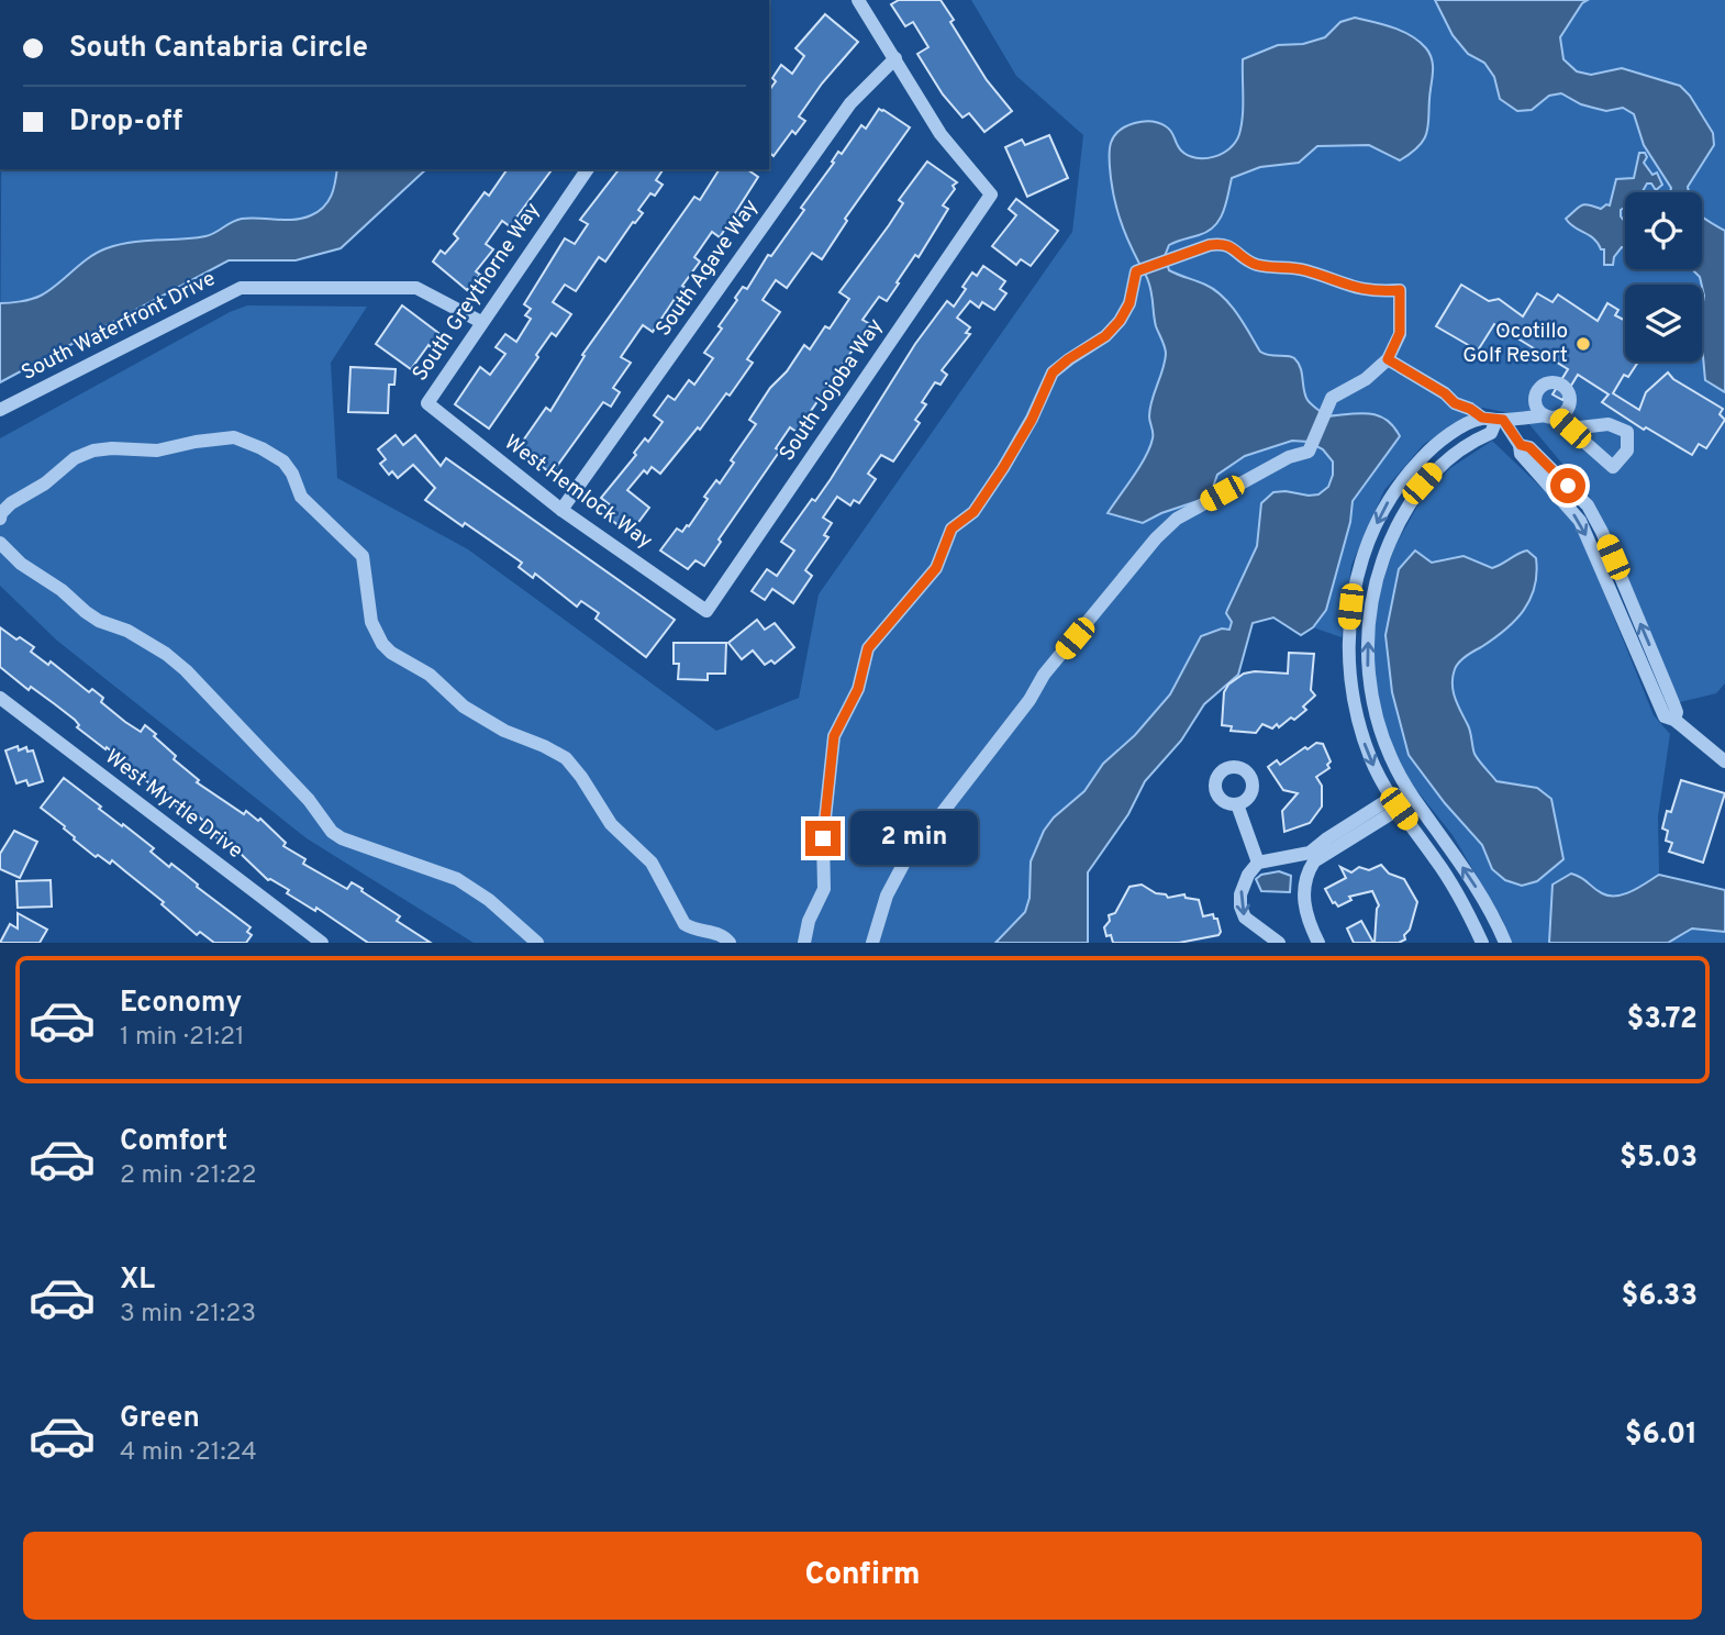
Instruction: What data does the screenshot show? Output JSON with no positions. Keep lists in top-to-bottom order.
{
  "streets": {
    "street": [
      "South Agave Way",
      "South Greythorne Way",
      "South Waterfront Drive",
      "South Jojoba Way",
      "West Hemlock Way",
      "West Myrtle Drive"
    ]
  },
  "crossings": [
    ["South Agave Way", "South Jojoba Way"],
    ["South Agave Way", "West Hemlock Way"],
    ["South Greythorne Way", "South Waterfront Drive"],
    ["South Greythorne Way", "West Hemlock Way"],
    ["South Jojoba Way", "West Hemlock Way"]
  ],
  "places": ["Ocotillo Golf Resort"],
  "page": {
    "banner": ["South Cantabria Circle", "Drop-off"],
    "bubble": "2 min",
    "list": [
      {
        "name": "Economy",
        "note": "1 min · 21:21",
        "value": "$3.72"
      },
      {
        "name": "Comfort",
        "note": "2 min · 21:22",
        "value": "$5.03"
      },
      {
        "name": "XL",
        "note": "3 min · 21:23",
        "value": "$6.33"
      },
      {
        "name": "Green",
        "note": "4 min · 21:24",
        "value": "$6.01"
      }
    ],
    "buttons": "Confirm"
  }
}
